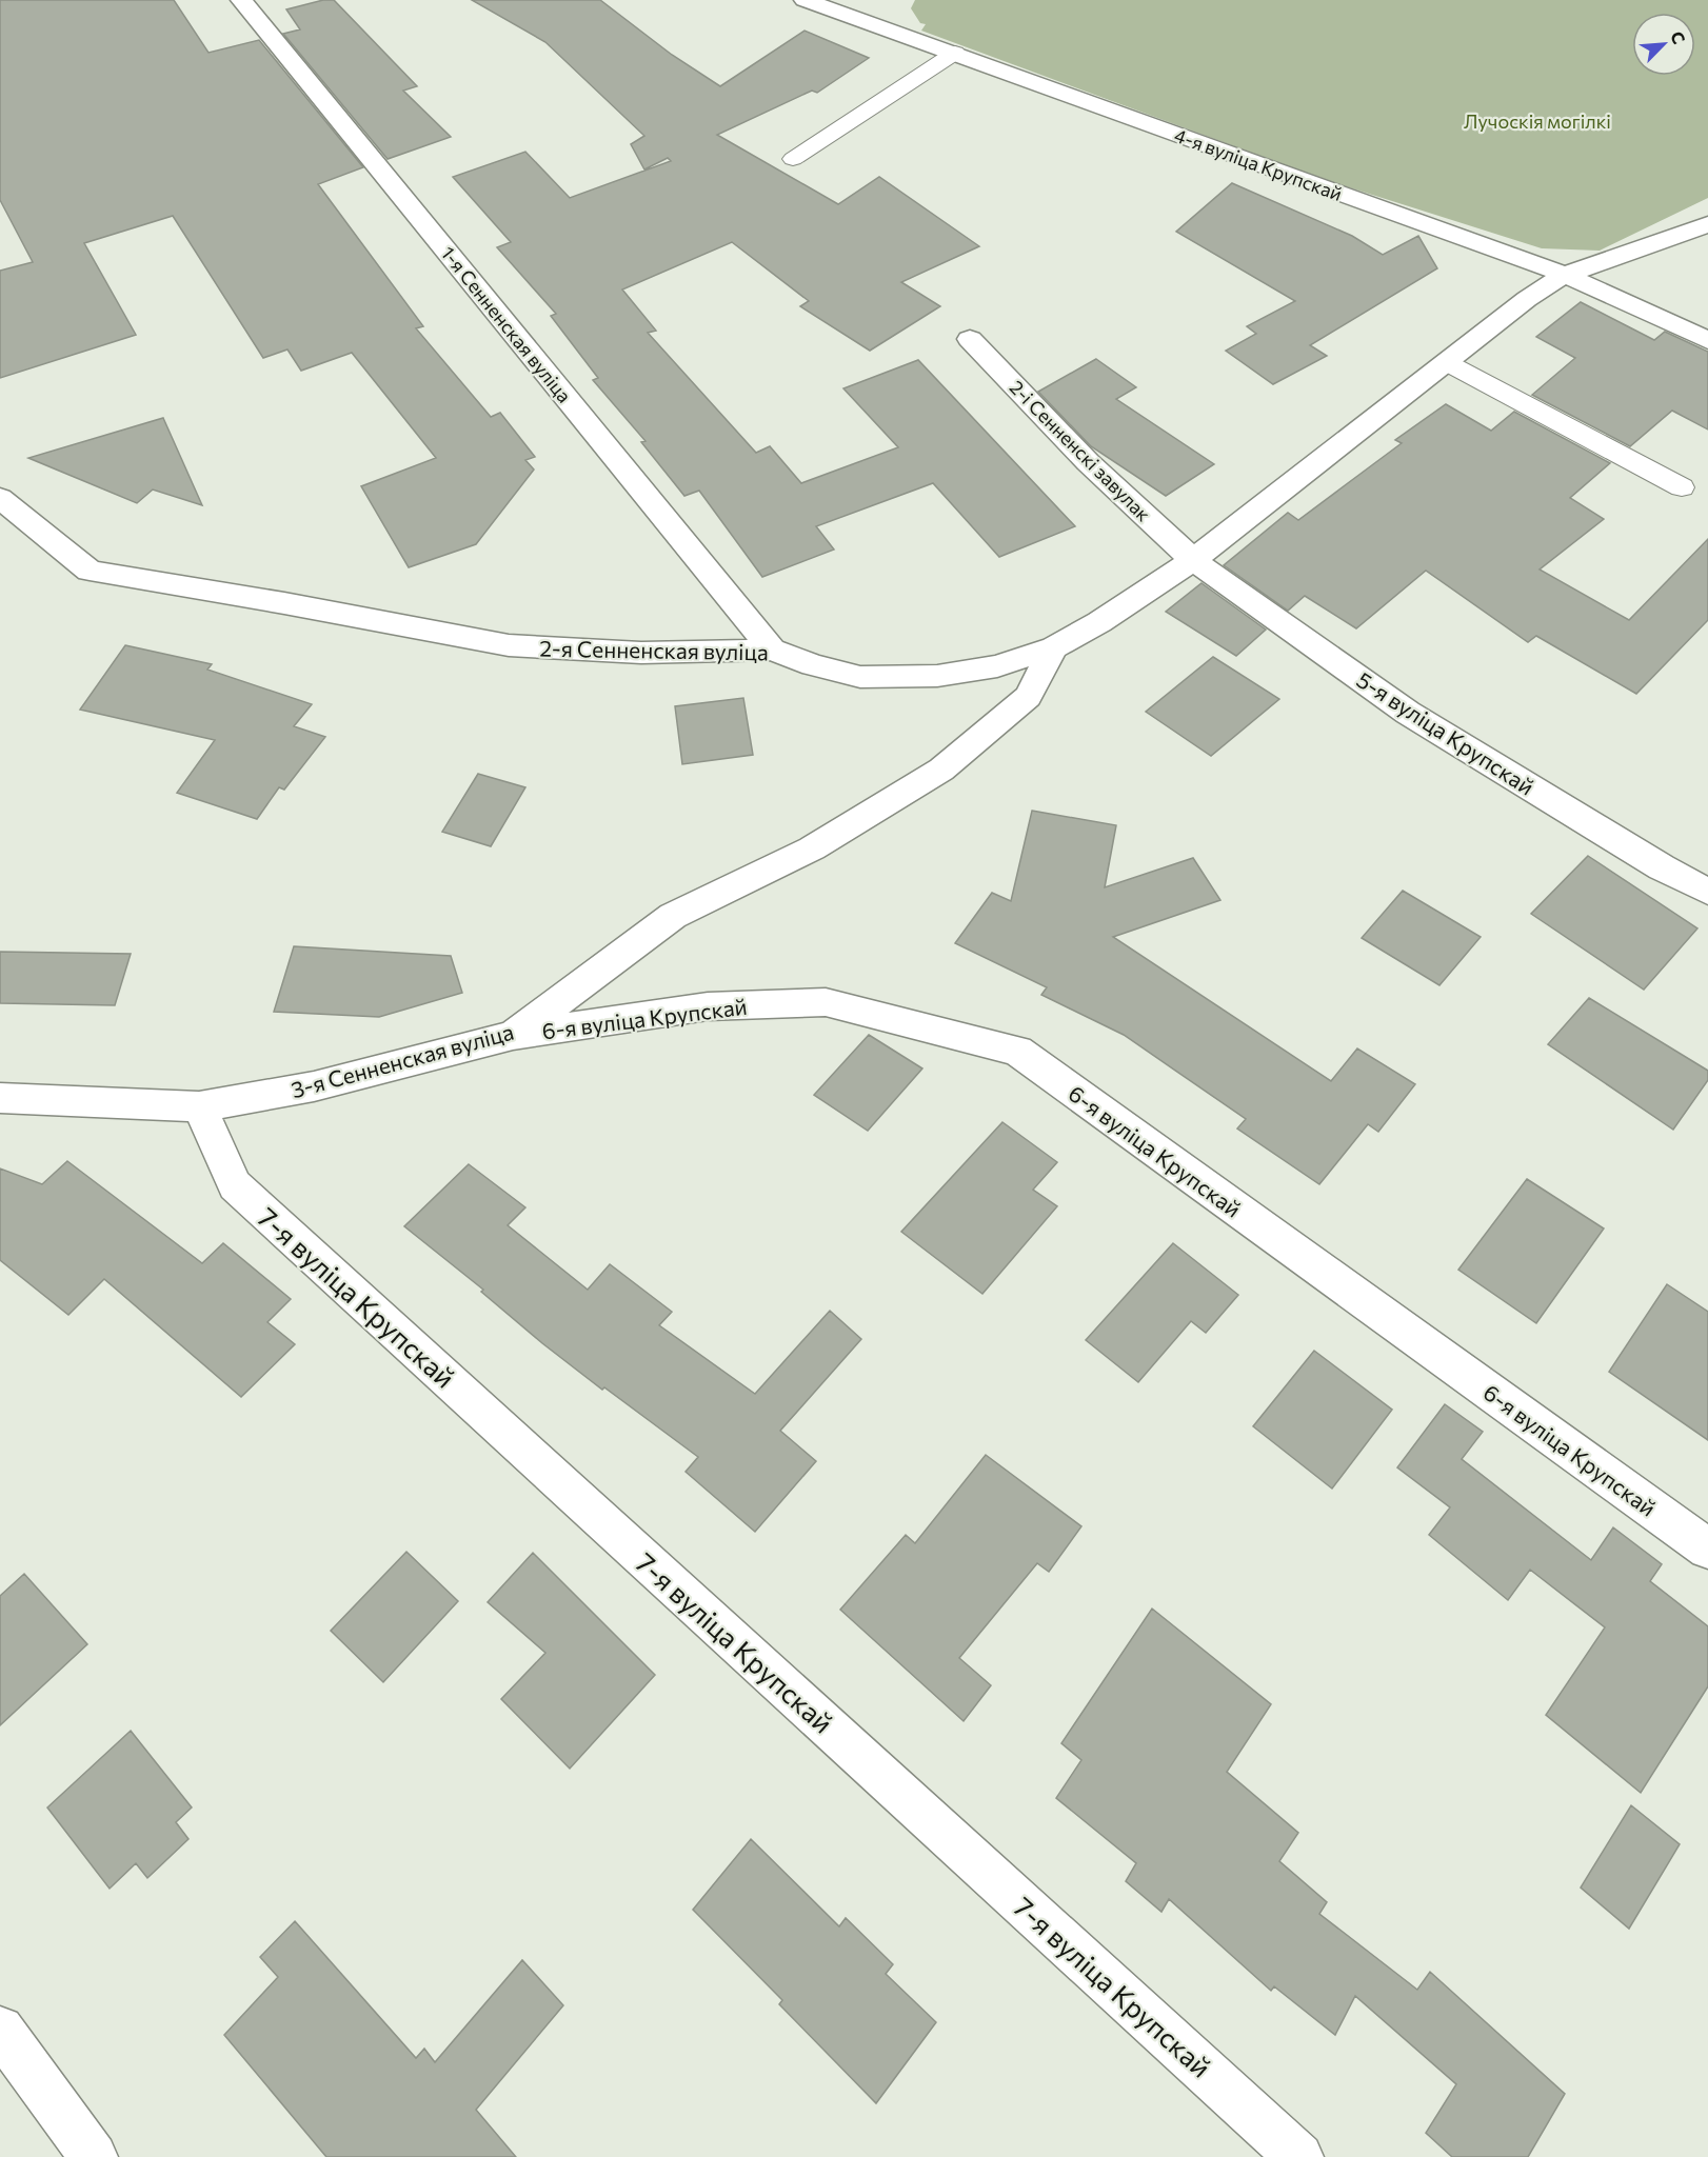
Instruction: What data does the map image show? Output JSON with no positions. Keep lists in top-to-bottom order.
{
  "streets": {
    "street": [
      "4-я вуліца Крупскай",
      "1-я Сенненская вуліца",
      "2-і Сенненскі завулак",
      "2-я Сенненская вуліца",
      "5-я вуліца Крупскай",
      "6-я вуліца Крупскай",
      "3-я Сенненская вуліца",
      "7-я вуліца Крупскай"
    ]
  },
  "crossings": [
    ["4-я вуліца Крупскай", "2-я Сенненская вуліца"],
    ["1-я Сенненская вуліца", "2-я Сенненская вуліца"],
    ["2-і Сенненскі завулак", "2-я Сенненская вуліца"],
    ["2-і Сенненскі завулак", "5-я вуліца Крупскай"],
    ["2-я Сенненская вуліца", "5-я вуліца Крупскай"],
    ["2-я Сенненская вуліца", "3-я Сенненская вуліца"],
    ["6-я вуліца Крупскай", "3-я Сенненская вуліца"],
    ["3-я Сенненская вуліца", "7-я вуліца Крупскай"]
  ],
  "parks": ["Лучоскія могілкі"],
  "north": "top right"
}
